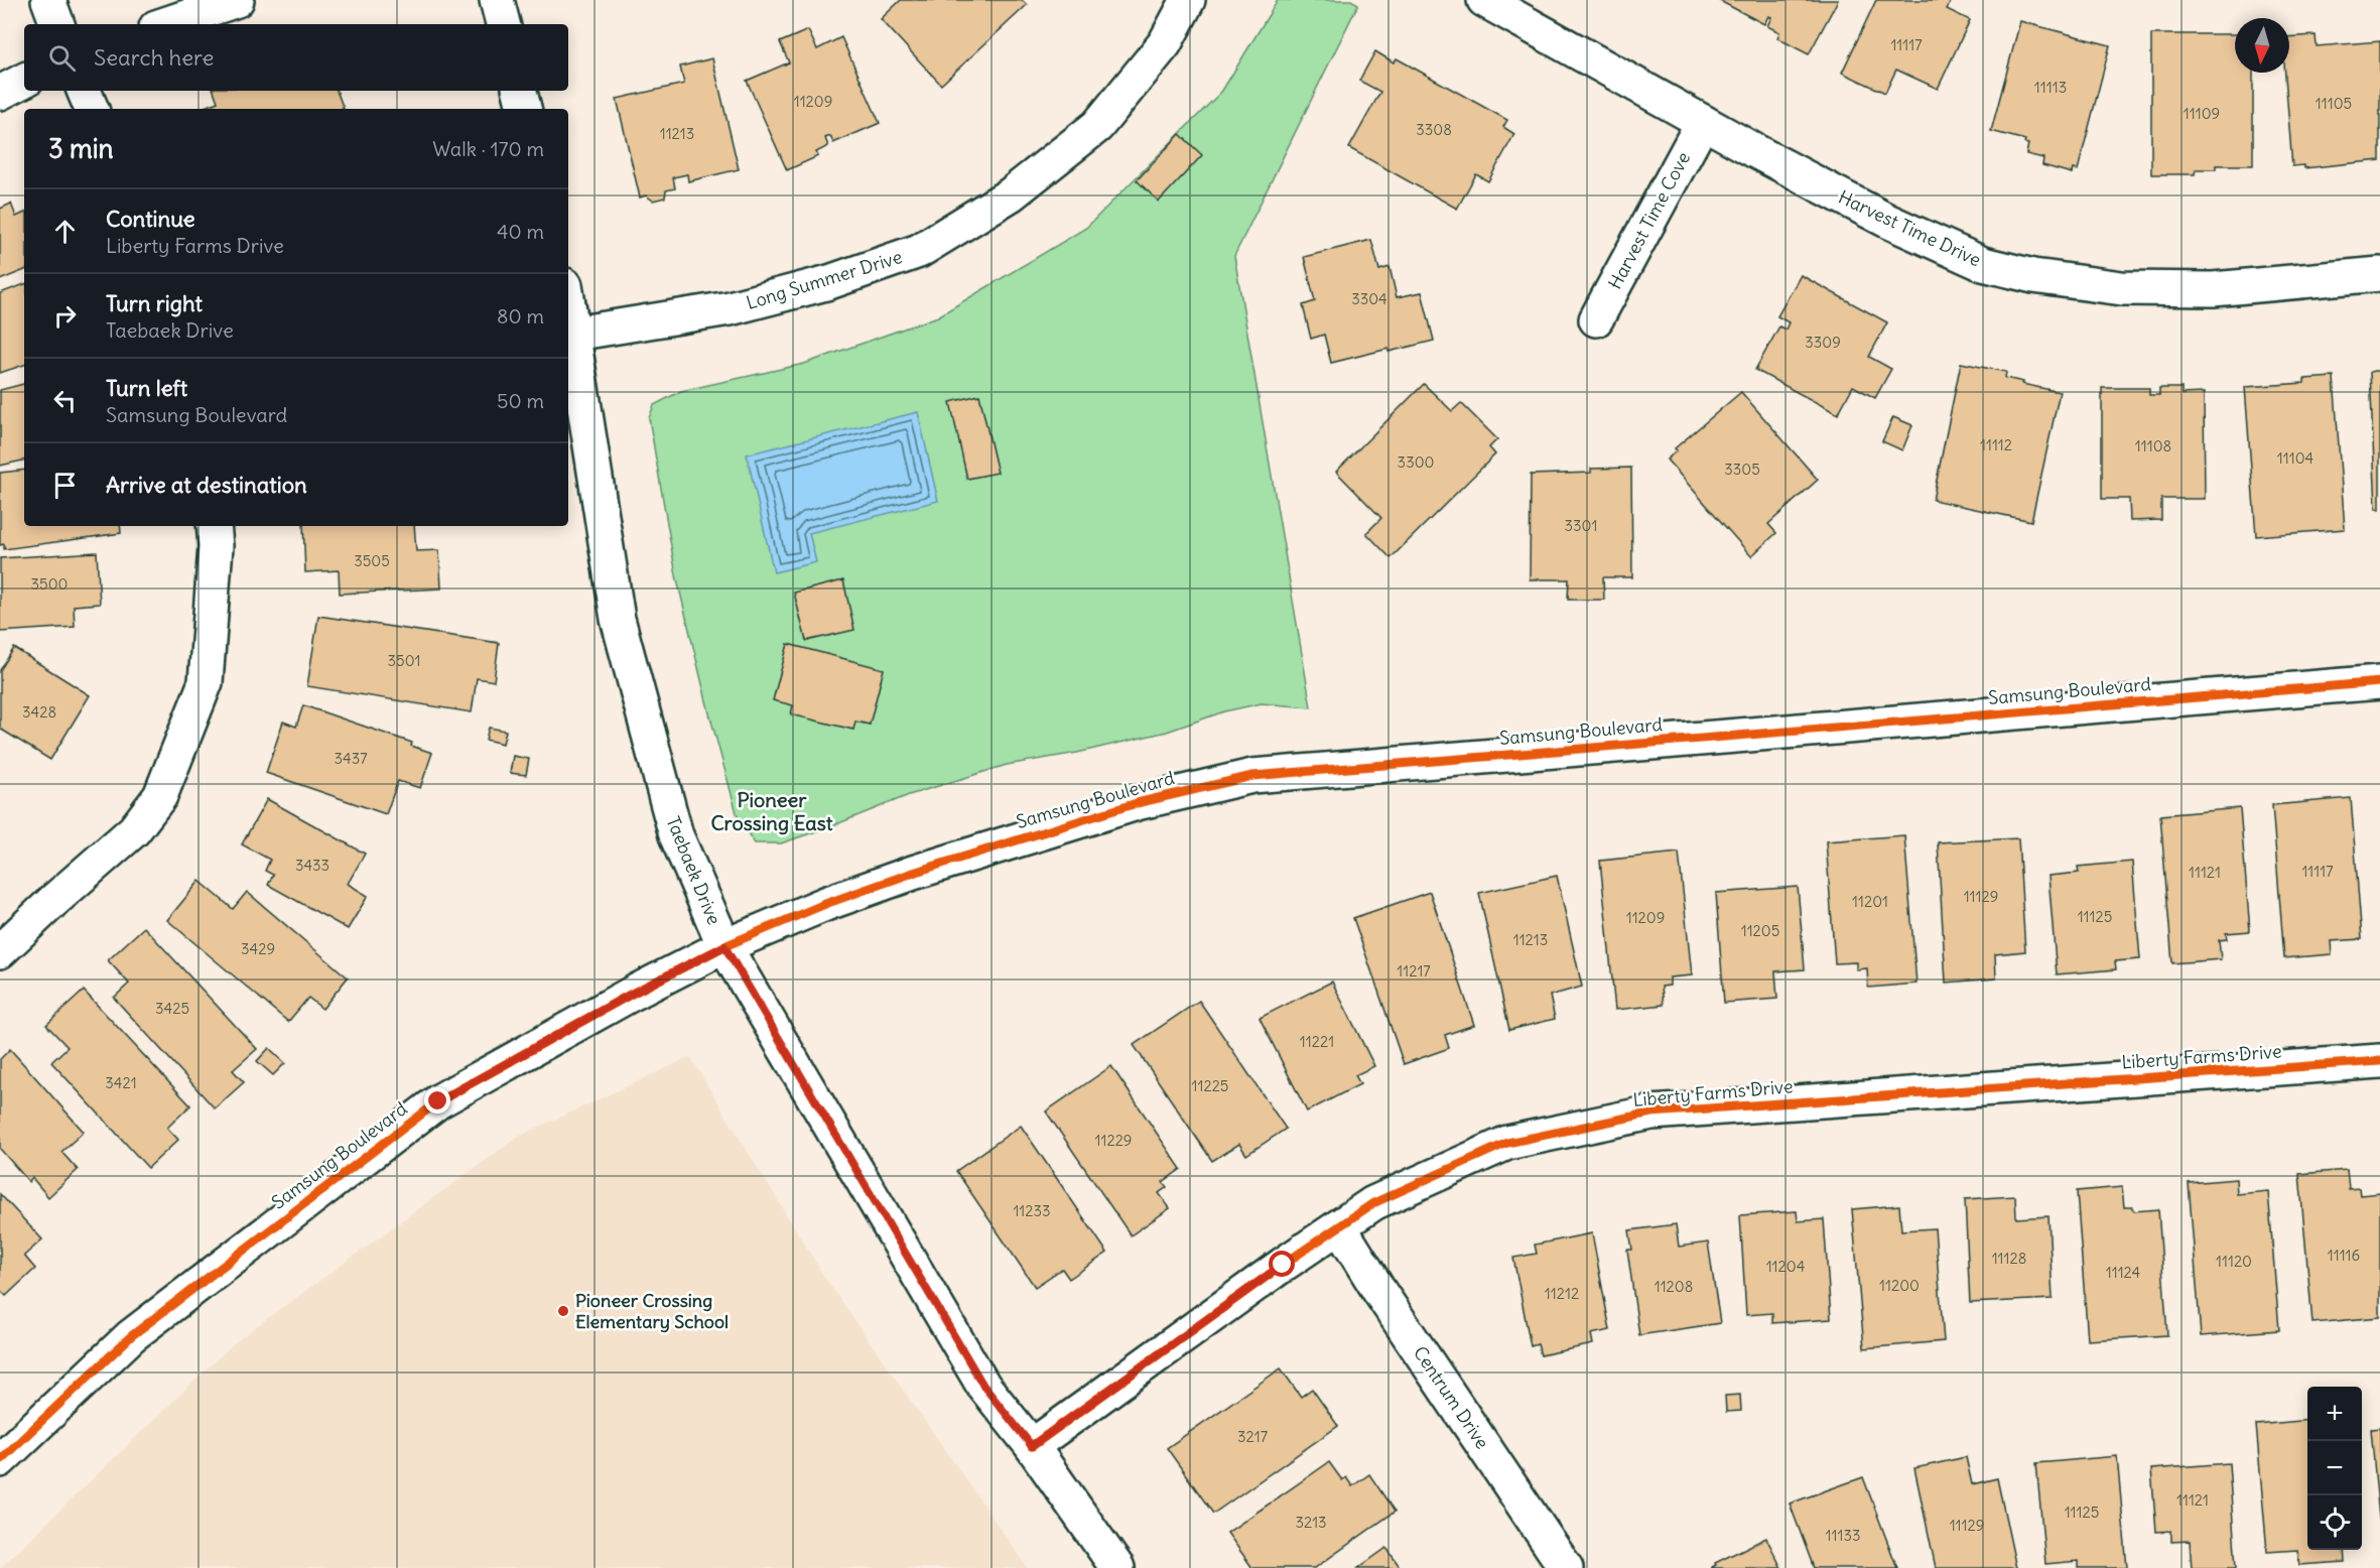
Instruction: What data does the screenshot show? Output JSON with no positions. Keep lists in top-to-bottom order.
{
  "streets": {
    "street": [
      "Harvest Time Cove",
      "Harvest Time Drive",
      "Long Summer Drive",
      "Samsung Boulevard",
      "Taebaek Drive",
      "Liberty Farms Drive",
      "Centrum Drive"
    ]
  },
  "crossings": [
    ["Harvest Time Cove", "Harvest Time Drive"],
    ["Long Summer Drive", "Taebaek Drive"],
    ["Samsung Boulevard", "Taebaek Drive"],
    ["Taebaek Drive", "Liberty Farms Drive"],
    ["Liberty Farms Drive", "Centrum Drive"]
  ],
  "districts": ["Pioneer Crossing East"],
  "places": ["Pioneer Crossing Elementary School"],
  "house_numbers": [
    "11117",
    "11113",
    "11209",
    "11105",
    "11109",
    "3308",
    "11213",
    "3304",
    "3309",
    "11112",
    "11108",
    "11104",
    "3300",
    "3305",
    "3301",
    "3505",
    "3500",
    "3501",
    "3428",
    "3437",
    "3433",
    "11117",
    "11121",
    "11129",
    "11201",
    "11125",
    "11209",
    "11205",
    "11213",
    "3429",
    "11217",
    "3425",
    "11221",
    "3421",
    "11225",
    "11229",
    "11233",
    "11116",
    "11128",
    "11120",
    "11204",
    "11124",
    "11200",
    "11208",
    "11212",
    "3217",
    "11121",
    "11125",
    "3213",
    "11129",
    "11133"
  ],
  "north": "bottom",
  "page": {
    "search": "Search here",
    "heading": ["3 min", "Walk · 170 m"],
    "list": [
      ["Continue", "Liberty Farms Drive", "40 m"],
      ["Turn right", "Taebaek Drive", "80 m"],
      ["Turn left", "Samsung Boulevard", "50 m"],
      "Arrive at destination"
    ],
    "map_buttons": ["+", "−"]
  }
}
